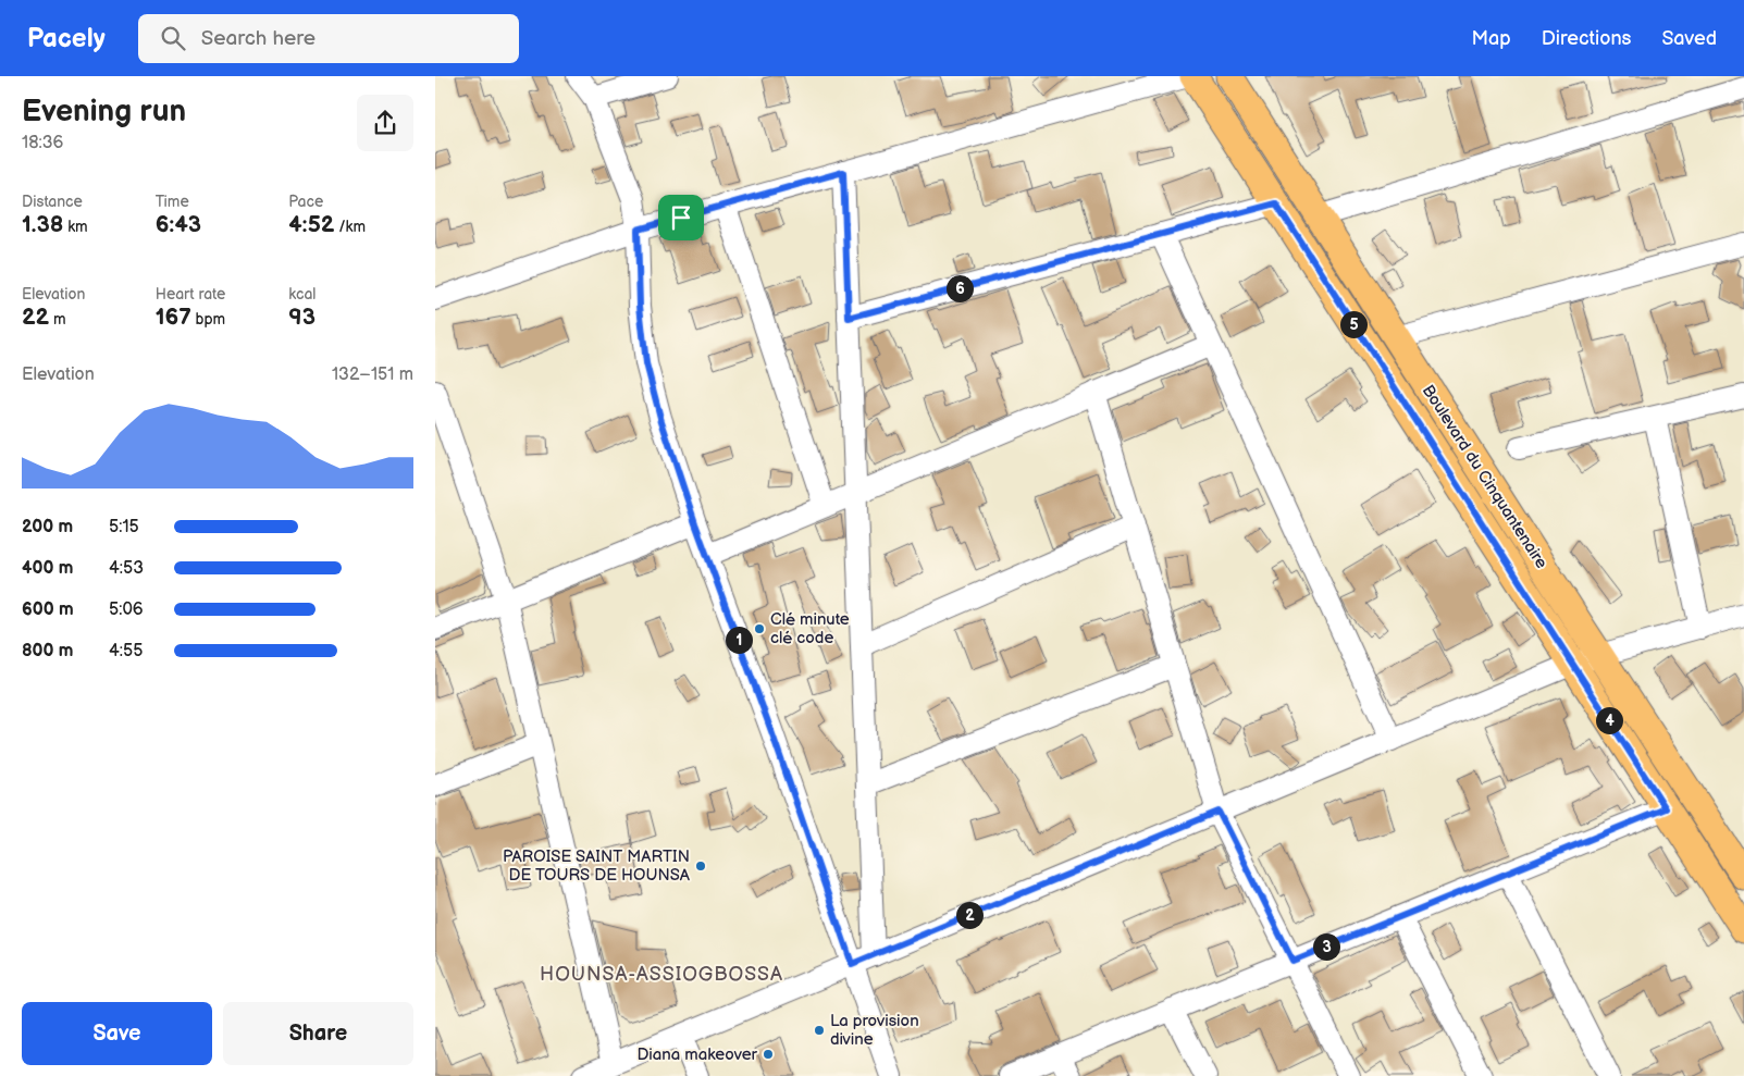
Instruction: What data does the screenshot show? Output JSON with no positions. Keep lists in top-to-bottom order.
{
  "streets": {
    "main road": ["Boulevard du Cinquantenaire"]
  },
  "districts": ["HOUNSA-ASSIOGBOSSA"],
  "places": [
    "Clé minute clé code",
    "PAROISE SAINT MARTIN DE TOURS DE HOUNSA",
    "La provision divine",
    "Diana makeover"
  ],
  "page": {
    "header": "Pacely",
    "search": "Search here",
    "nav": ["Map", "Directions", "Saved"],
    "heading": ["Evening run", "18:36"],
    "stats": [
      ["Distance", "1.38 km"],
      ["Time", "6:43"],
      ["Pace", "4:52 /km"],
      ["Elevation", "22 m"],
      ["Heart rate", "167 bpm"],
      ["kcal", "93"]
    ],
    "pins": [
      "6",
      "5",
      "1",
      "4",
      "2",
      "3"
    ],
    "chart": ["Elevation", "132–151 m"],
    "list": [
      {
        "name": "200 m",
        "note": "5:15"
      },
      {
        "name": "400 m",
        "note": "4:53"
      },
      {
        "name": "600 m",
        "note": "5:06"
      },
      {
        "name": "800 m",
        "note": "4:55"
      }
    ],
    "buttons": ["Save", "Share"]
  }
}
